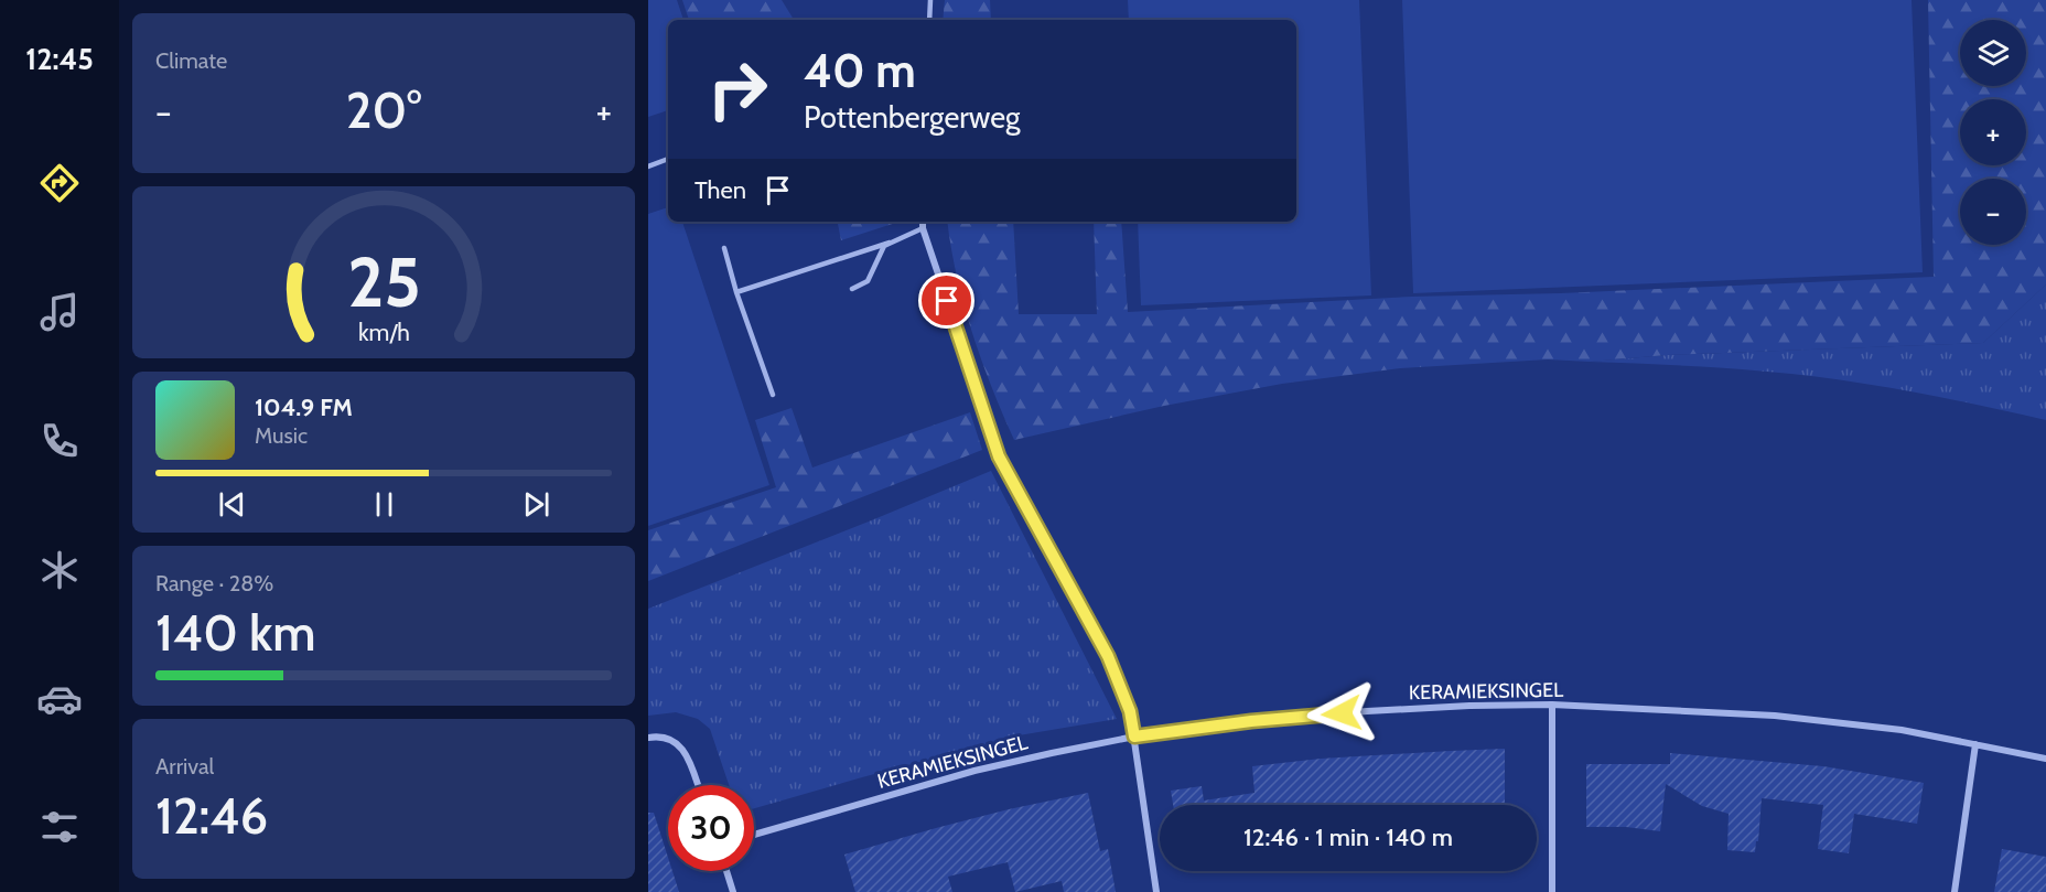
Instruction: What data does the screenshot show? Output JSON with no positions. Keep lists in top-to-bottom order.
{
  "streets": {
    "street": ["KERAMIEKSINGEL"]
  },
  "page": {
    "tabs": "12:45",
    "tile": [
      "Climate",
      ["Range · 28%", "140 km"],
      ["Arrival", "12:46"]
    ],
    "map_buttons": ["+", "−"],
    "turn": ["40 m", "Pottenbergerweg"],
    "heat": ["−", "20°", "+"],
    "then": "Then",
    "song": ["104.9 FM", "Music"],
    "limit": "30",
    "trip": "12:46 · 1 min · 140 m",
    "gauge": ["25", "km/h"]
  }
}
